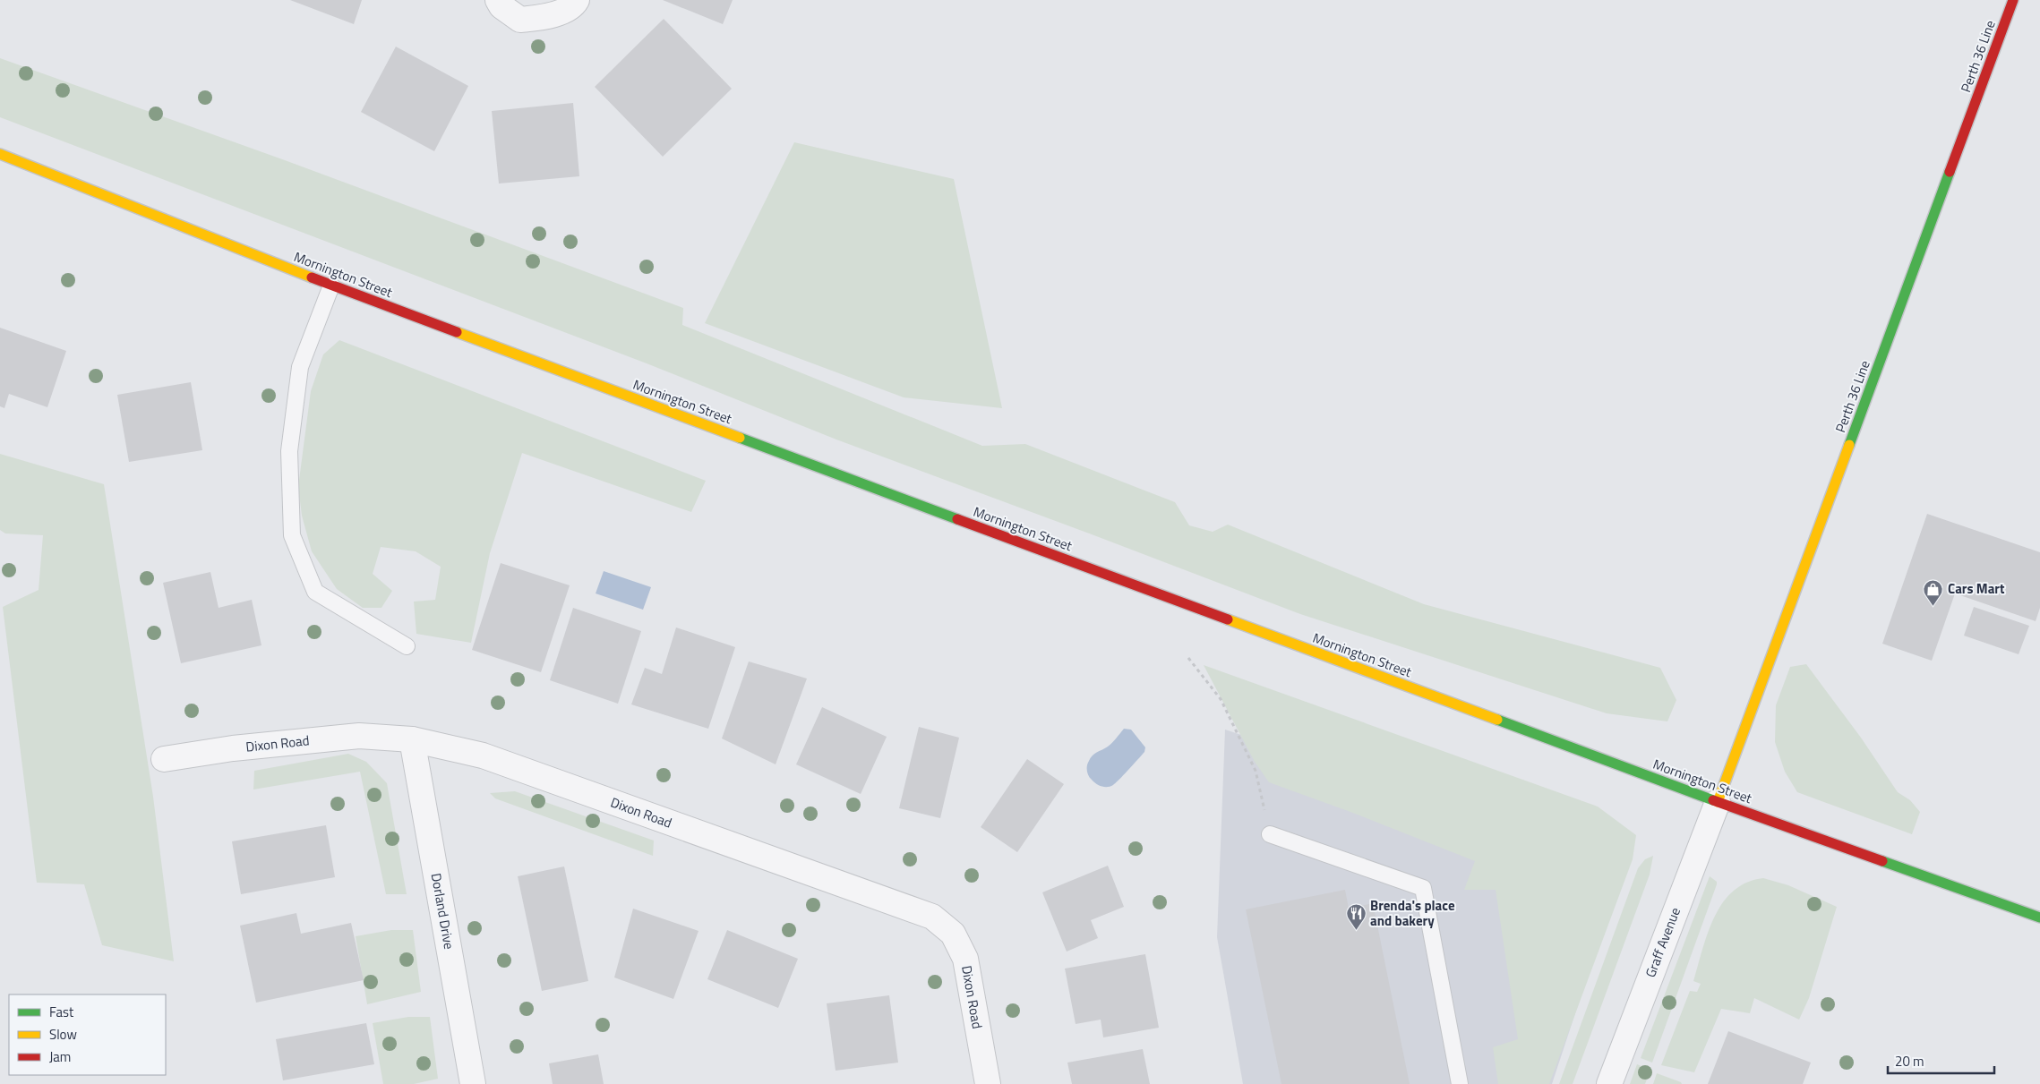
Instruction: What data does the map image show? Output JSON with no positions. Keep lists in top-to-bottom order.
{
  "streets": {
    "main road": ["Perth 36 Line", "Mornington Street"],
    "street": ["Dixon Road", "Dorland Drive", "Graff Avenue"]
  },
  "crossings": [
    ["Perth 36 Line", "Mornington Street"],
    ["Perth 36 Line", "Graff Avenue"],
    ["Mornington Street", "Graff Avenue"],
    ["Dixon Road", "Dorland Drive"]
  ],
  "places": {
    "shop": ["Cars Mart"],
    "restaurant": ["Brenda's place and bakery"]
  },
  "legend": ["Fast", "Slow", "Jam"],
  "scale_bar": "20 m"
}
